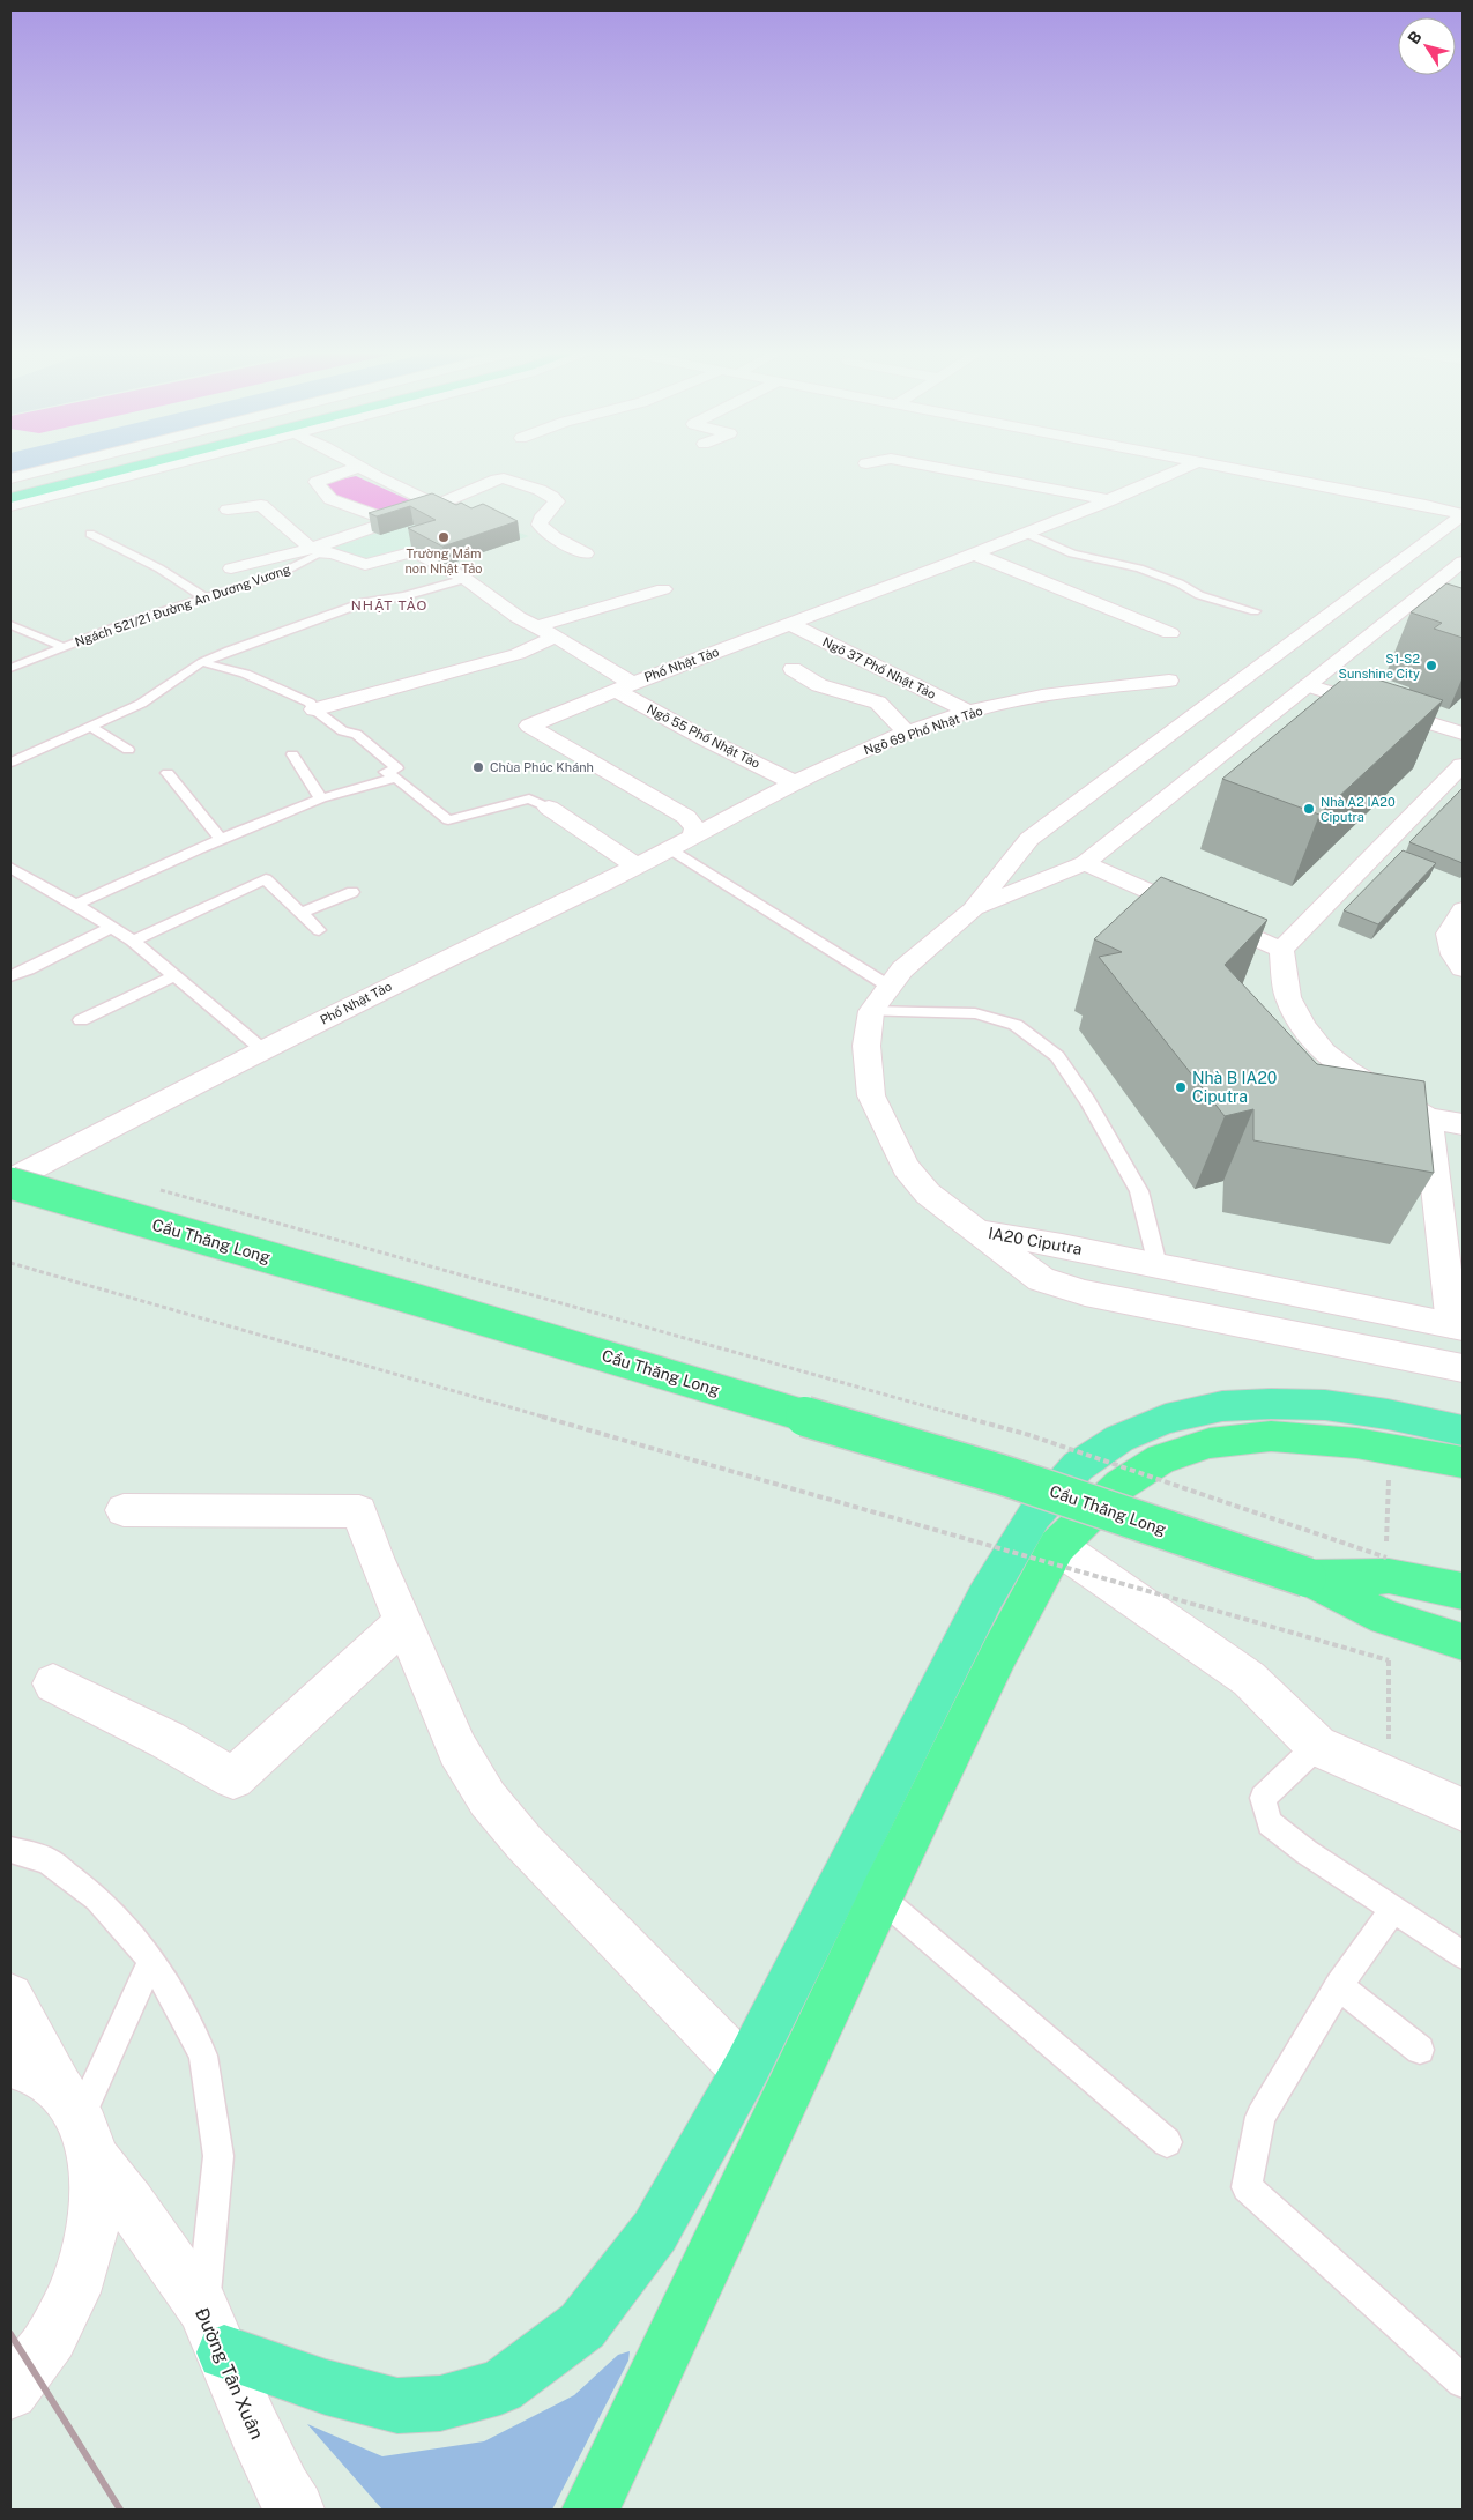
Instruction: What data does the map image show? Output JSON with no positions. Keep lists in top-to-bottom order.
{
  "streets": {
    "highway": ["Cầu Thăng Long"],
    "street": [
      "Phố Nhật Tảo",
      "Ngõ 37 Phố Nhật Tảo",
      "Ngõ 69 Phố Nhật Tảo",
      "Ngõ 55 Phố Nhật Tảo",
      "IA20 Ciputra",
      "Đường Tân Xuân"
    ],
    "lane": ["Ngách 521/21 Đường An Dương Vương"]
  },
  "crossings": [
    ["Ngách 521/21 Đường An Dương Vương", "Ngõ 55 Phố Nhật Tảo"],
    ["Phố Nhật Tảo", "Ngõ 37 Phố Nhật Tảo"],
    ["Phố Nhật Tảo", "Ngõ 69 Phố Nhật Tảo"],
    ["Phố Nhật Tảo", "Ngõ 55 Phố Nhật Tảo"],
    ["Phố Nhật Tảo", "Cầu Thăng Long"],
    ["Ngõ 37 Phố Nhật Tảo", "Ngõ 69 Phố Nhật Tảo"],
    ["Ngõ 69 Phố Nhật Tảo", "Ngõ 55 Phố Nhật Tảo"]
  ],
  "districts": ["NHẬT TẢO"],
  "places": [
    "Trường Mầm non Nhật Tảo",
    "S1-S2 Sunshine City",
    "Chùa Phúc Khánh",
    "Nhà A2 IA20 Ciputra",
    "Nhà B IA20 Ciputra"
  ],
  "north": "top left"
}
